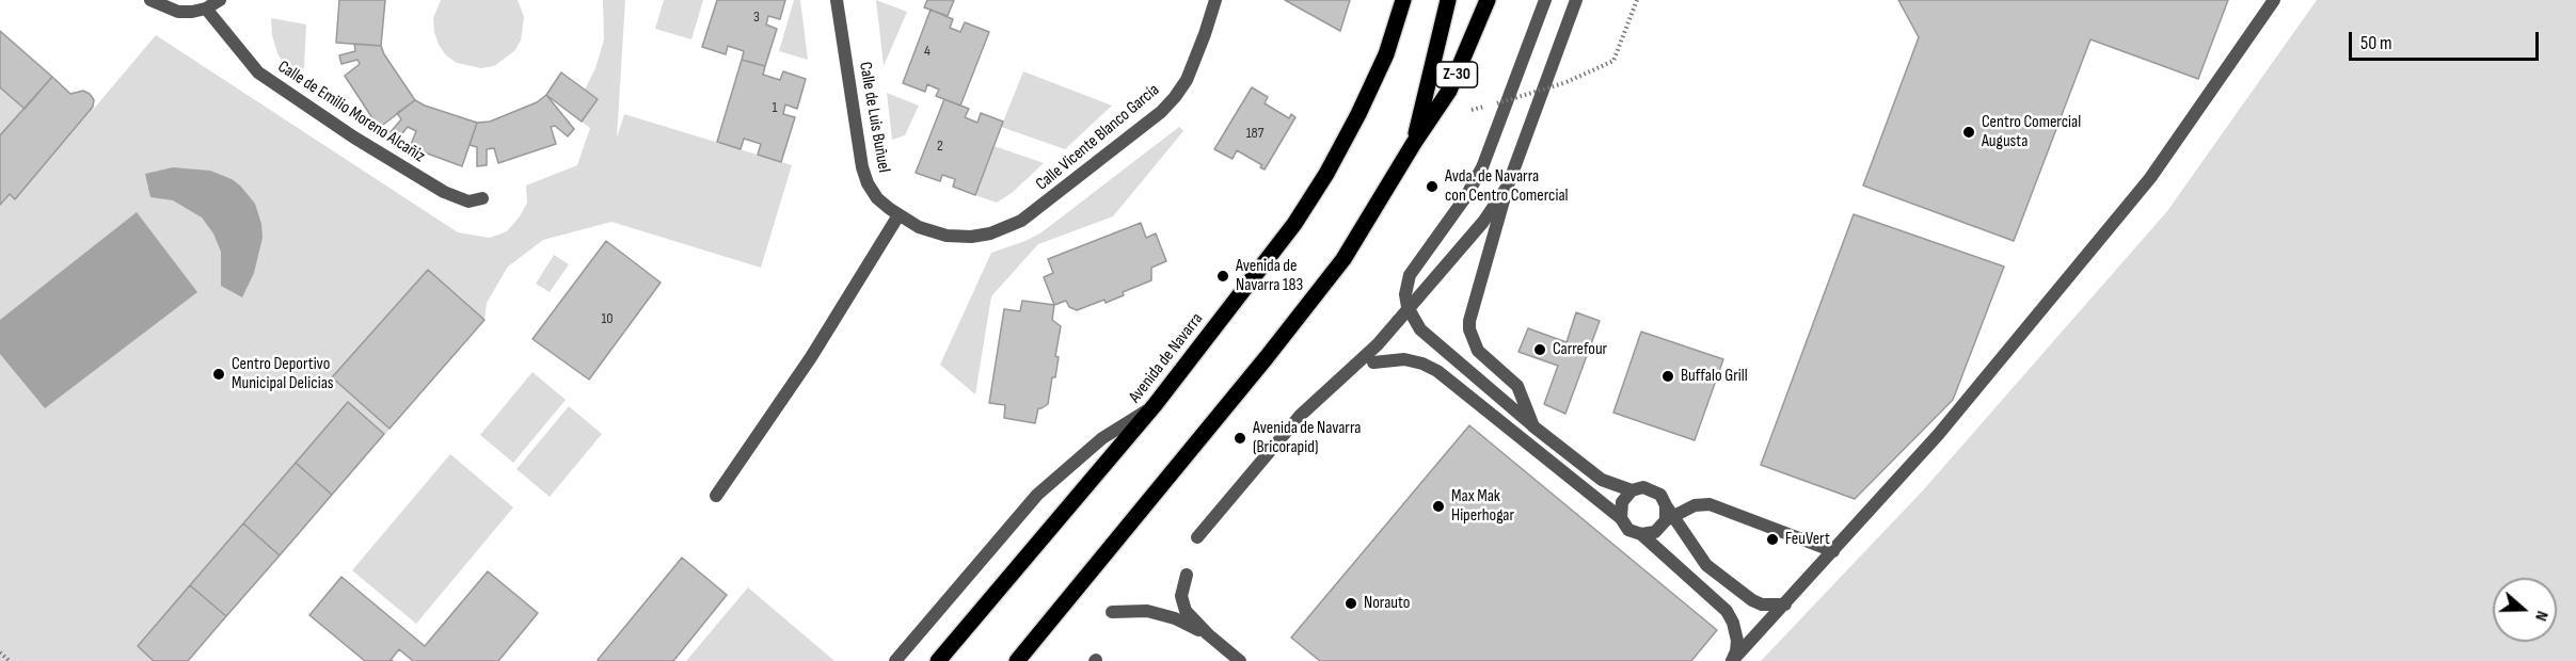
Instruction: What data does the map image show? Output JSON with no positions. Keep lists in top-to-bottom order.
{
  "streets": {
    "main road": ["Z-30", "Avenida de Navarra"],
    "street": ["Calle de Emilio Moreno Alcañiz", "Calle de Luis Buñuel", "Calle Vicente Blanco García"]
  },
  "crossings": [
    ["Calle de Luis Buñuel", "Calle Vicente Blanco García"]
  ],
  "places": [
    "Centro Comercial Augusta",
    "Avda. de Navarra con Centro Comercial",
    "Avenida de Navarra 183",
    "Carrefour",
    "Centro Deportivo Municipal Delicias",
    "Buffalo Grill",
    "Avenida de Navarra (Bricorapid)",
    "Max Mak Hiperhogar",
    "FeuVert",
    "Norauto"
  ],
  "house_numbers": [
    "3",
    "4",
    "1",
    "187",
    "2",
    "10"
  ],
  "scale_bar": "50 m",
  "north": "right"
}
